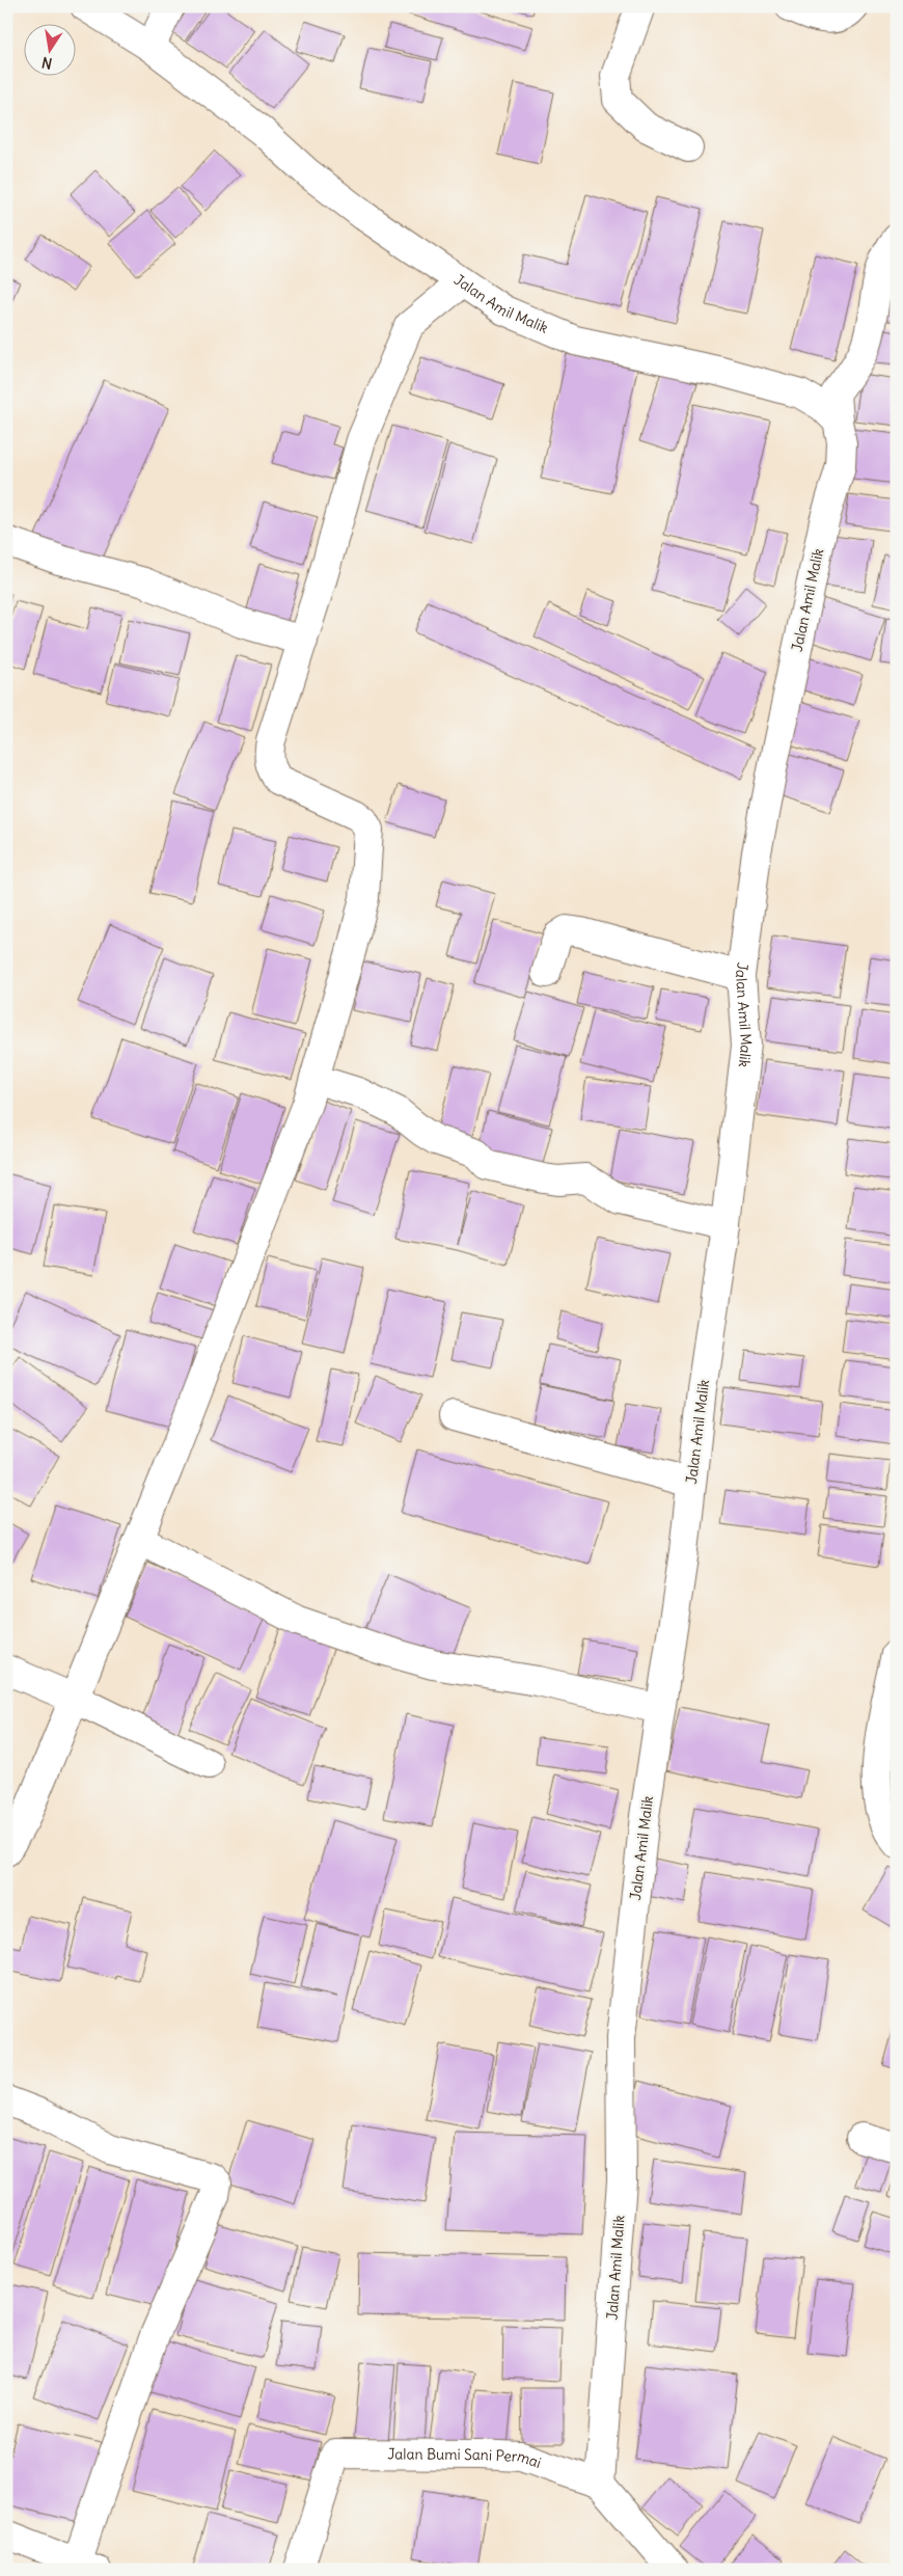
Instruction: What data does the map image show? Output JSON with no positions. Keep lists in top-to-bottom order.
{
  "streets": {
    "street": ["Jalan Amil Malik", "Jalan Bumi Sani Permai"]
  },
  "crossings": [
    ["Jalan Amil Malik", "Jalan Bumi Sani Permai"]
  ],
  "north": "bottom"
}
